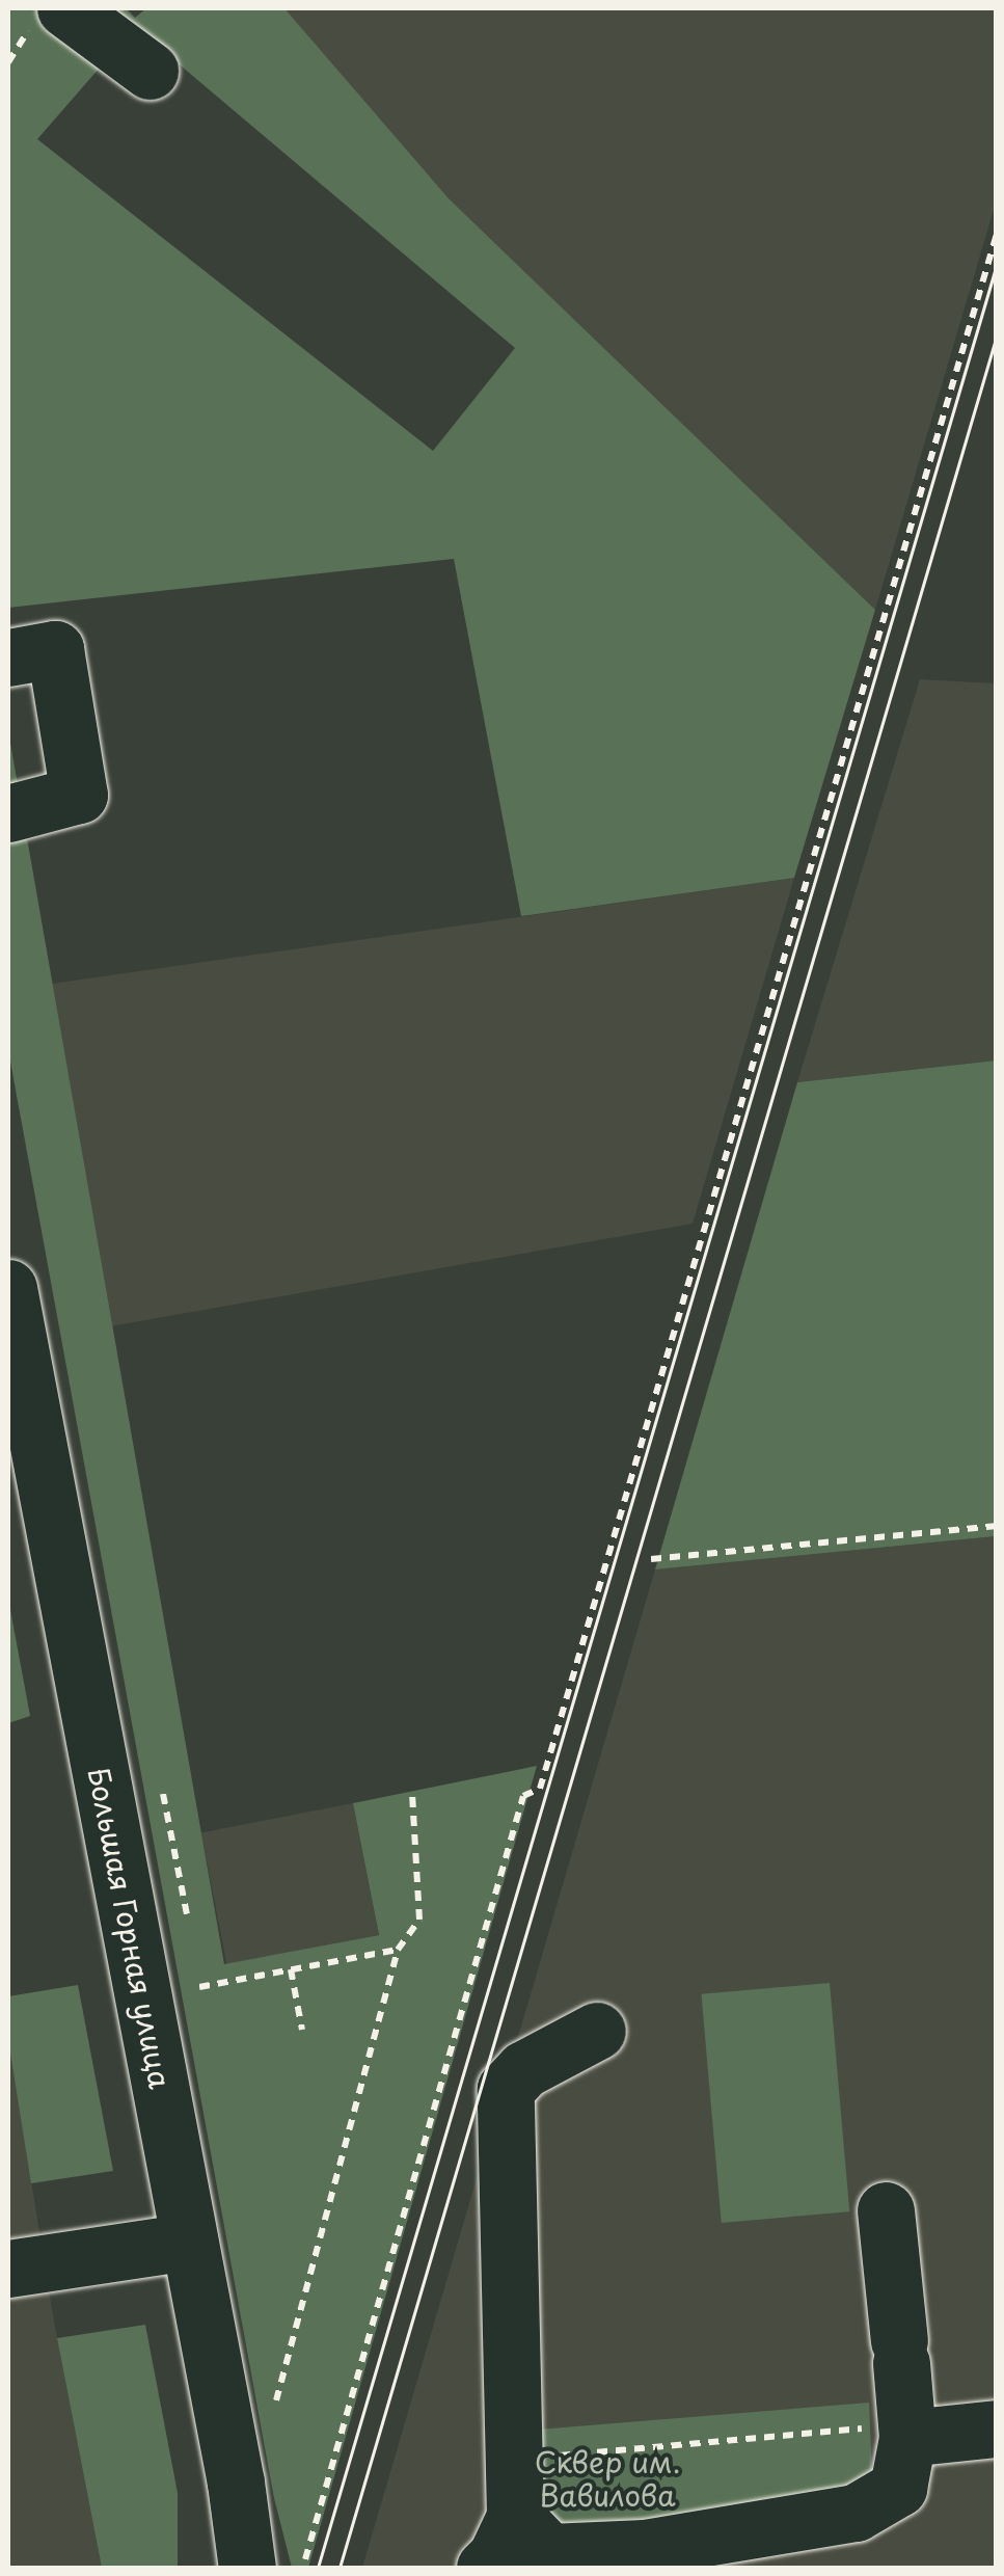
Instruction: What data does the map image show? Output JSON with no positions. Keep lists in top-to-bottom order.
{
  "streets": {
    "main road": ["Большая Горная улица"]
  },
  "parks": ["Сквер им. Вавилова"]
}
